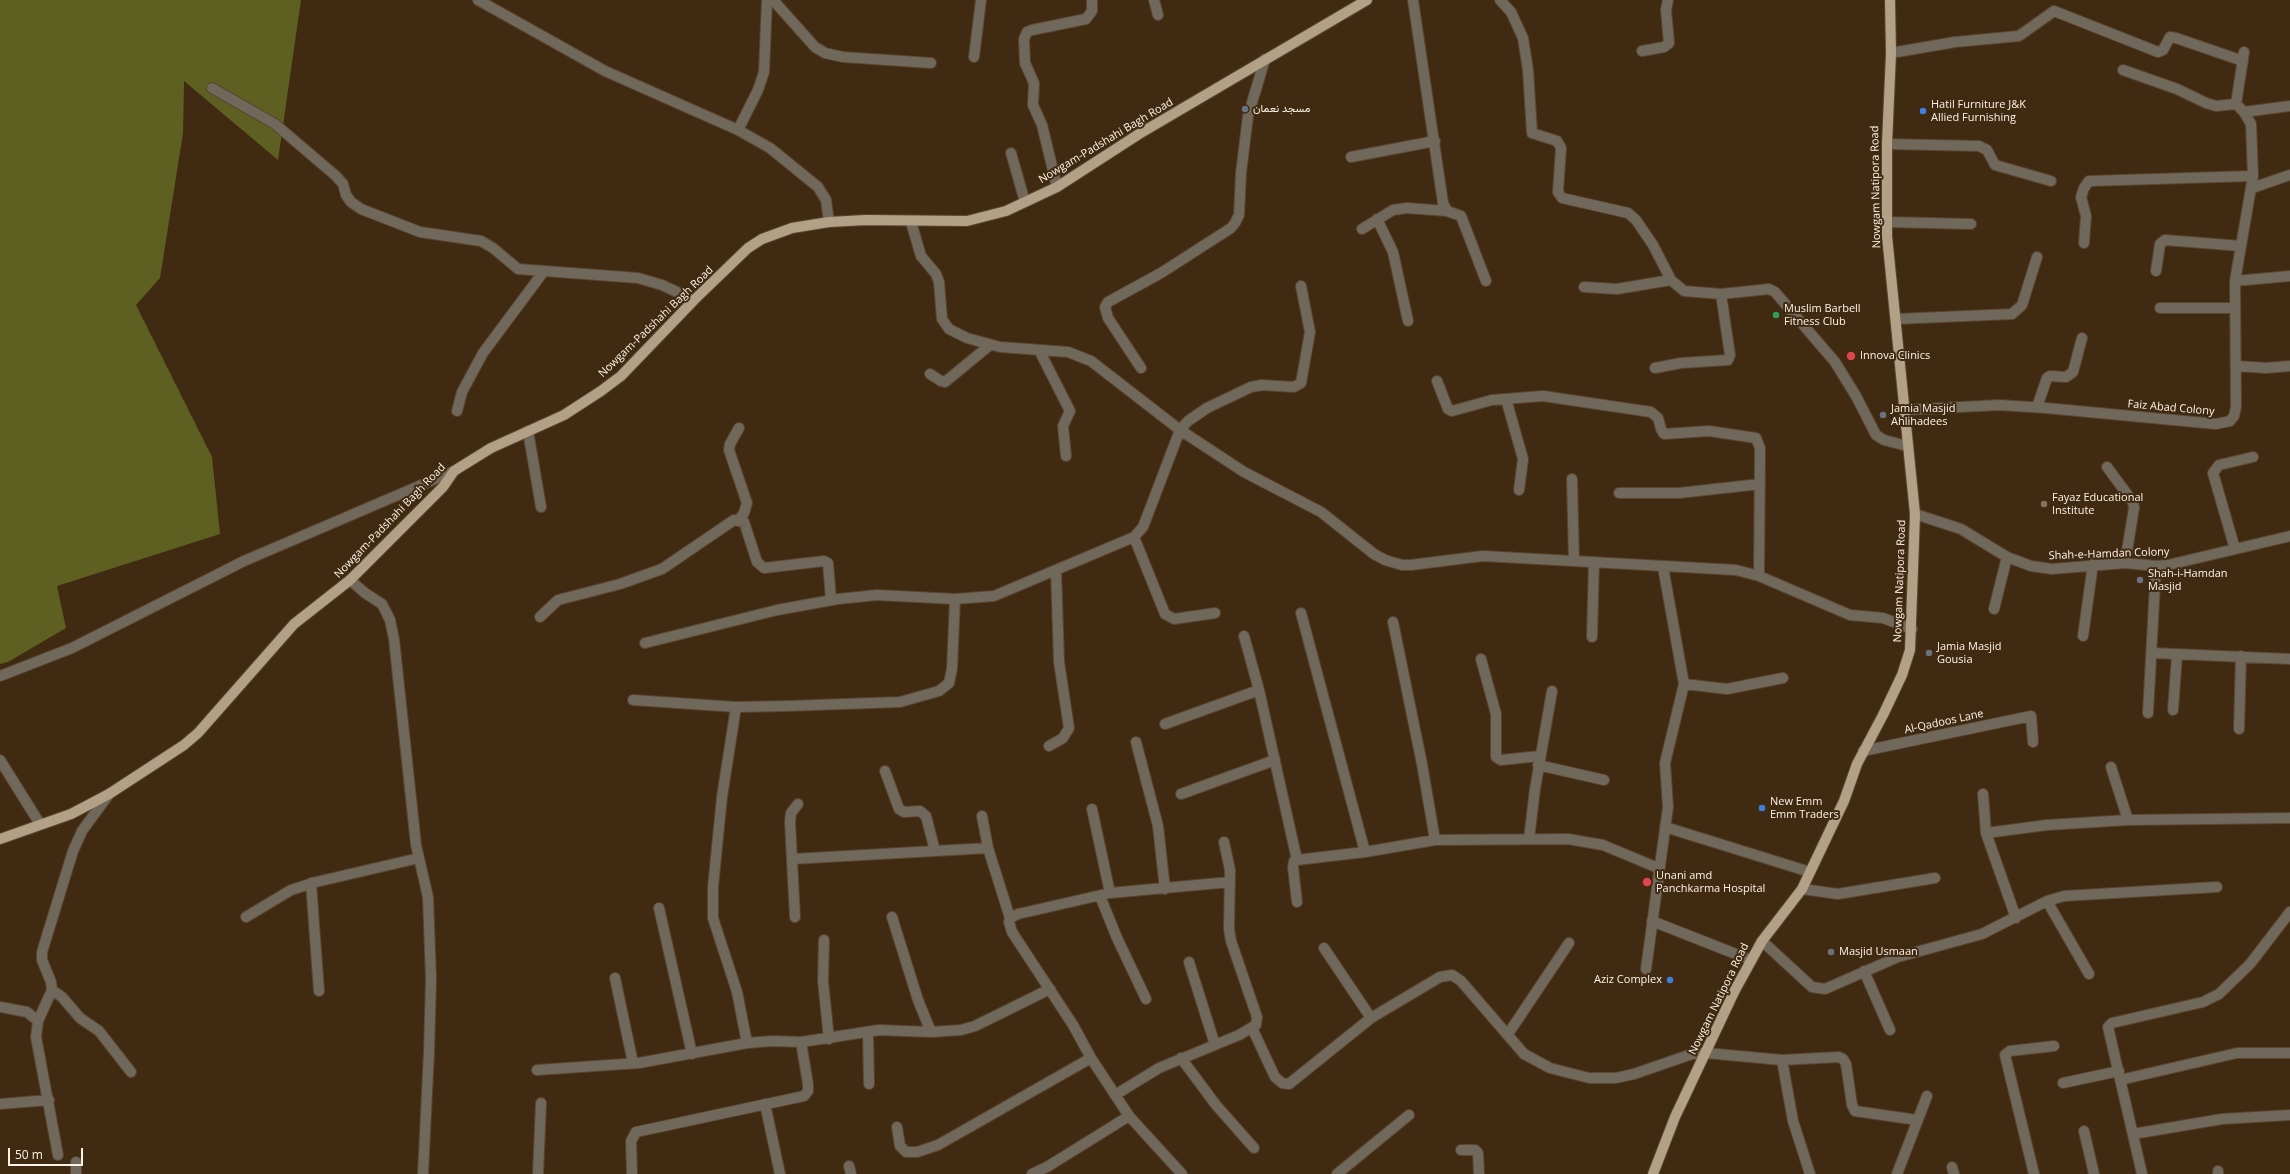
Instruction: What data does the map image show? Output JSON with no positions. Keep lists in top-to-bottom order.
{
  "streets": {
    "main road": ["Nowgam-Padshahi Bagh Road", "Nowgam Natipora Road"],
    "street": ["Faiz Abad Colony", "Shah-e-Hamdan Colony", "Al-Qadoos Lane"]
  },
  "crossings": [
    ["Nowgam Natipora Road", "Faiz Abad Colony"],
    ["Nowgam Natipora Road", "Shah-e-Hamdan Colony"],
    ["Nowgam Natipora Road", "Al-Qadoos Lane"]
  ],
  "places": [
    "مسجد نعمان",
    "Hatil Furniture J&K Allied Furnishing",
    "Muslim Barbell Fitness Club",
    "Innova Clinics",
    "Jamia Masjid Ahlihadees",
    "Fayaz Educational Institute",
    "Shah-i-Hamdan Masjid",
    "Jamia Masjid Gousia",
    "New Emm Emm Traders",
    "Unani amd Panchkarma Hospital",
    "Masjid Usmaan",
    "Aziz Complex"
  ],
  "scale_bar": "50 m"
}
